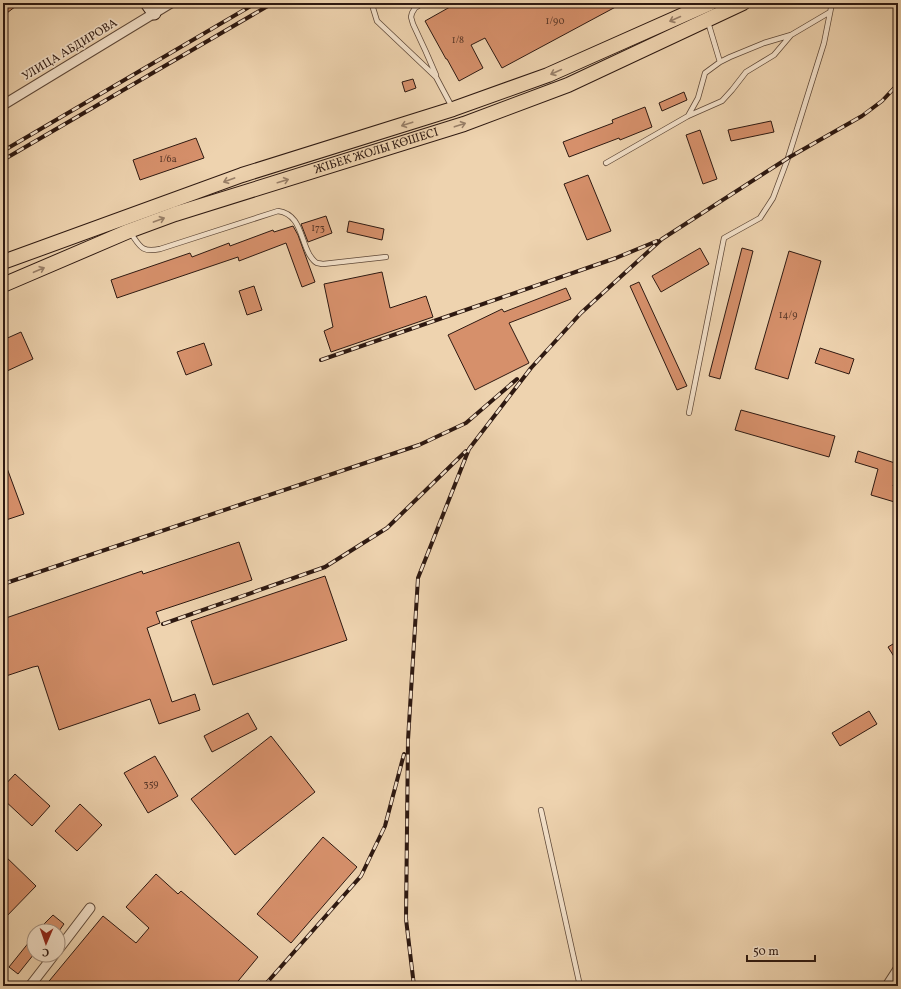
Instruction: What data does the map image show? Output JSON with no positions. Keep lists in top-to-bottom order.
{
  "streets": {
    "main road": ["ЖІБЕК ЖОЛЫ КӨШЕСІ"],
    "street": ["УЛИЦА АБДИРОВА"]
  },
  "house_numbers": [
    "1/90",
    "1/8",
    "1/6а",
    "173",
    "14/9",
    "359"
  ],
  "scale_bar": "50 m",
  "north": "bottom"
}
